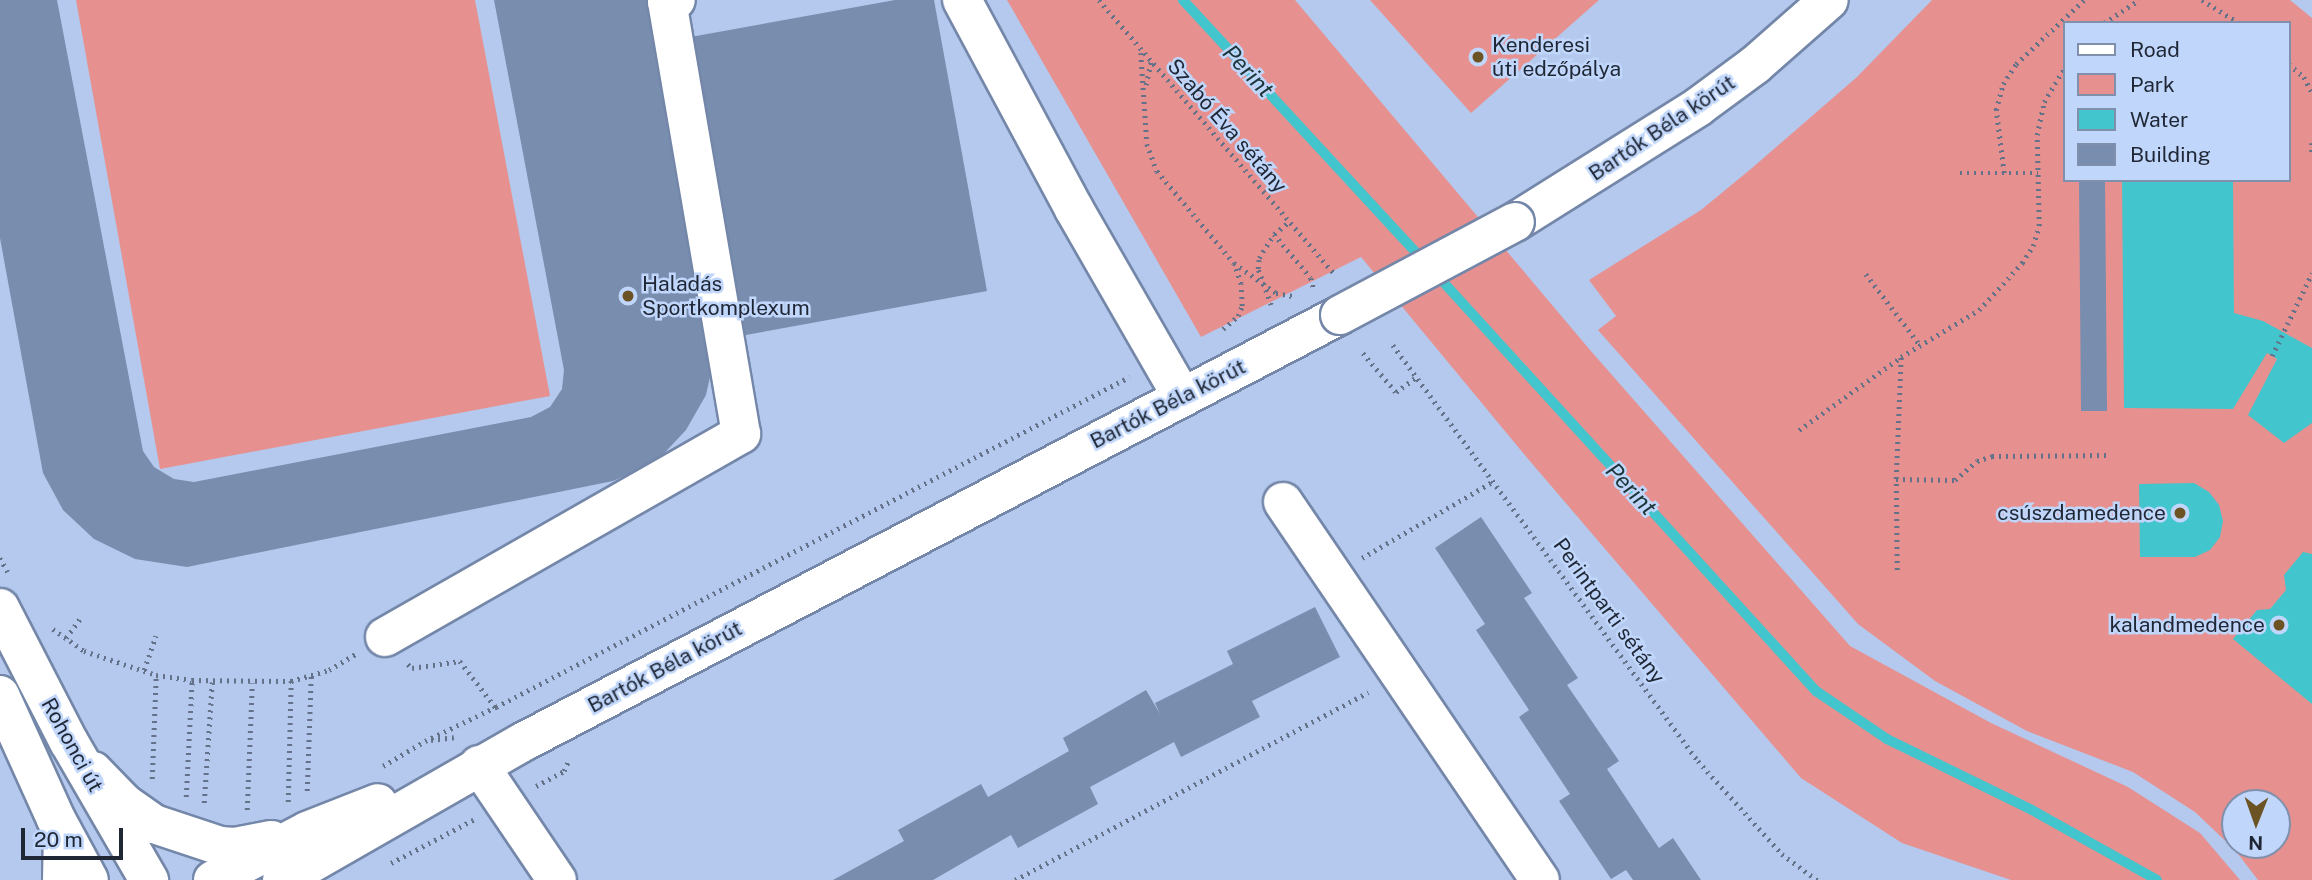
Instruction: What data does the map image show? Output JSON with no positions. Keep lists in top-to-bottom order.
{
  "streets": {
    "street": ["Bartók Béla körút", "Rohonci út"],
    "path": ["Szabó Éva sétány", "Perintparti sétány"]
  },
  "water": ["Perint"],
  "places": [
    "Kenderesi úti edzőpálya",
    "Haladás Sportkomplexum",
    "csúszdamedence",
    "kalandmedence"
  ],
  "legend": [
    "Road",
    "Park",
    "Water",
    "Building"
  ],
  "scale_bar": "20 m",
  "north": "bottom"
}
